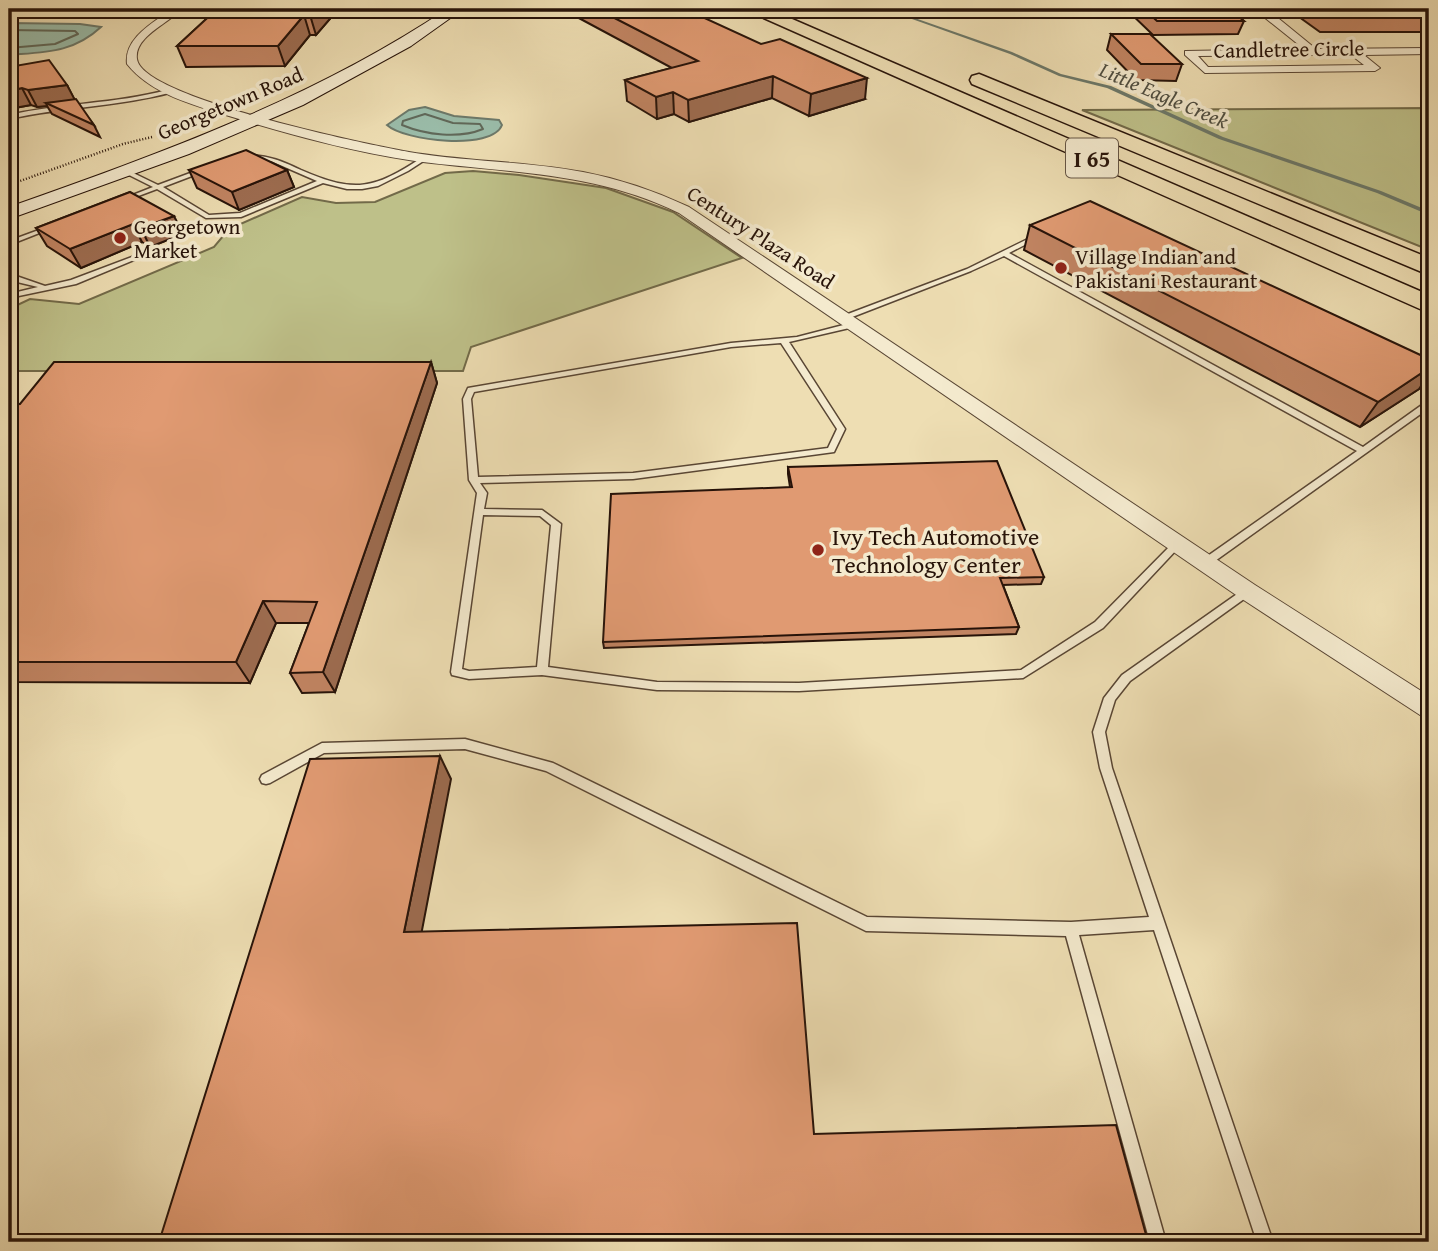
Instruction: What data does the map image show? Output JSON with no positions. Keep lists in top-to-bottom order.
{
  "streets": {
    "highway": ["I 65"],
    "main road": ["Georgetown Road"],
    "street": ["Candletree Circle", "Century Plaza Road"]
  },
  "crossings": [
    ["Georgetown Road", "Century Plaza Road"]
  ],
  "water": ["Little Eagle Creek"],
  "places": ["Georgetown Market", "Village Indian and Pakistani Restaurant", "Ivy Tech Automotive Technology Center"]
}
